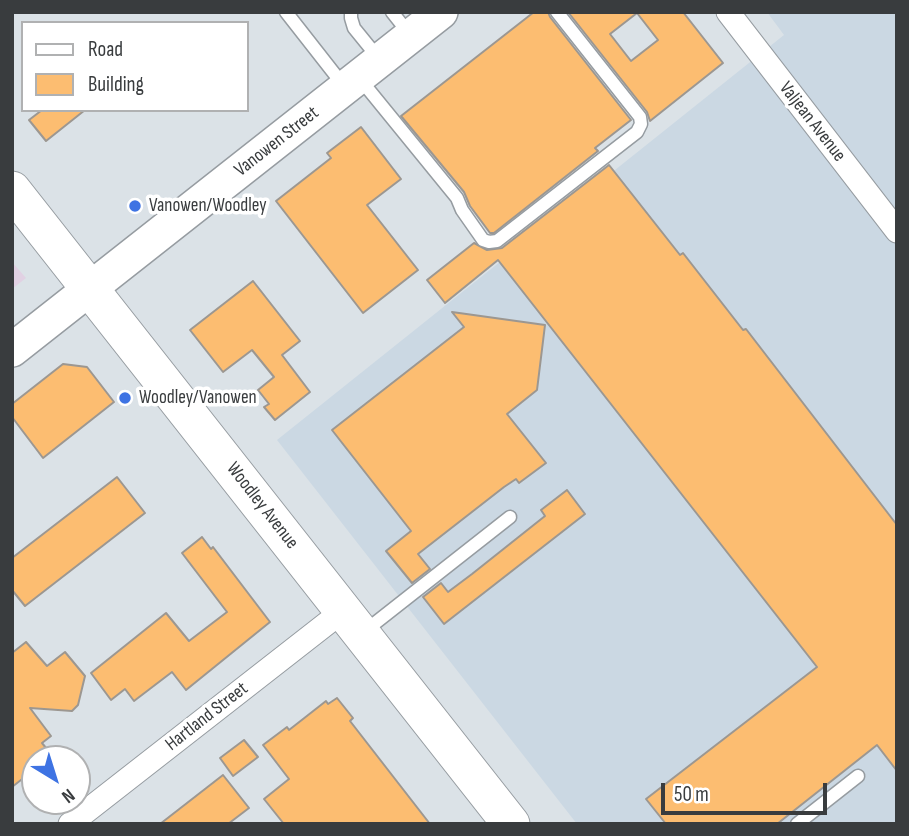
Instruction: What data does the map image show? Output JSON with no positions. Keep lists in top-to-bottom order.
{
  "streets": {
    "main road": ["Vanowen Street", "Woodley Avenue"],
    "street": ["Valjean Avenue", "Hartland Street"]
  },
  "crossings": [
    ["Vanowen Street", "Woodley Avenue"],
    ["Woodley Avenue", "Hartland Street"]
  ],
  "places": ["Vanowen/Woodley", "Woodley/Vanowen"],
  "legend": ["Road", "Building"],
  "scale_bar": "50 m",
  "north": "bottom right"
}
